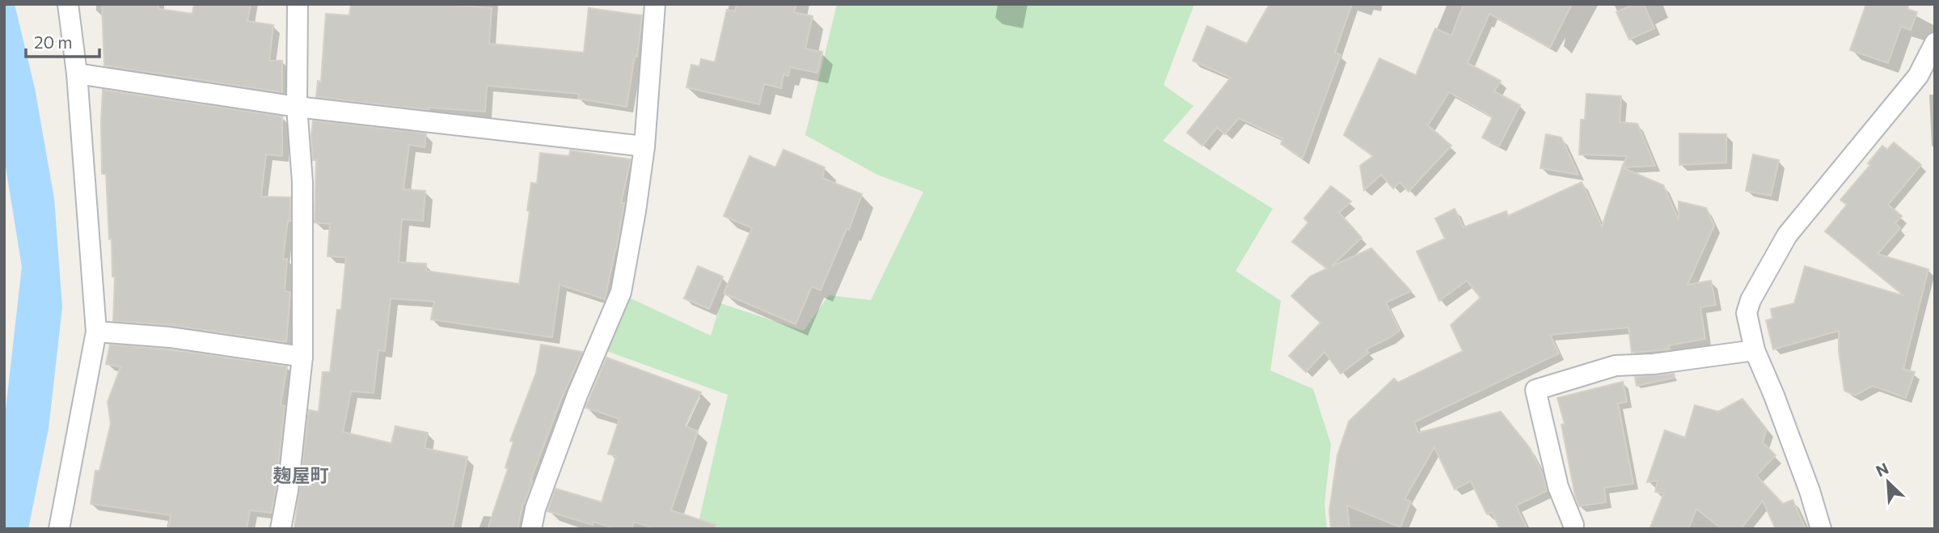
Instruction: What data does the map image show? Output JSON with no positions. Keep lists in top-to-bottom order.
{
  "districts": ["麹屋町"],
  "scale_bar": "20 m",
  "north": "top left"
}
